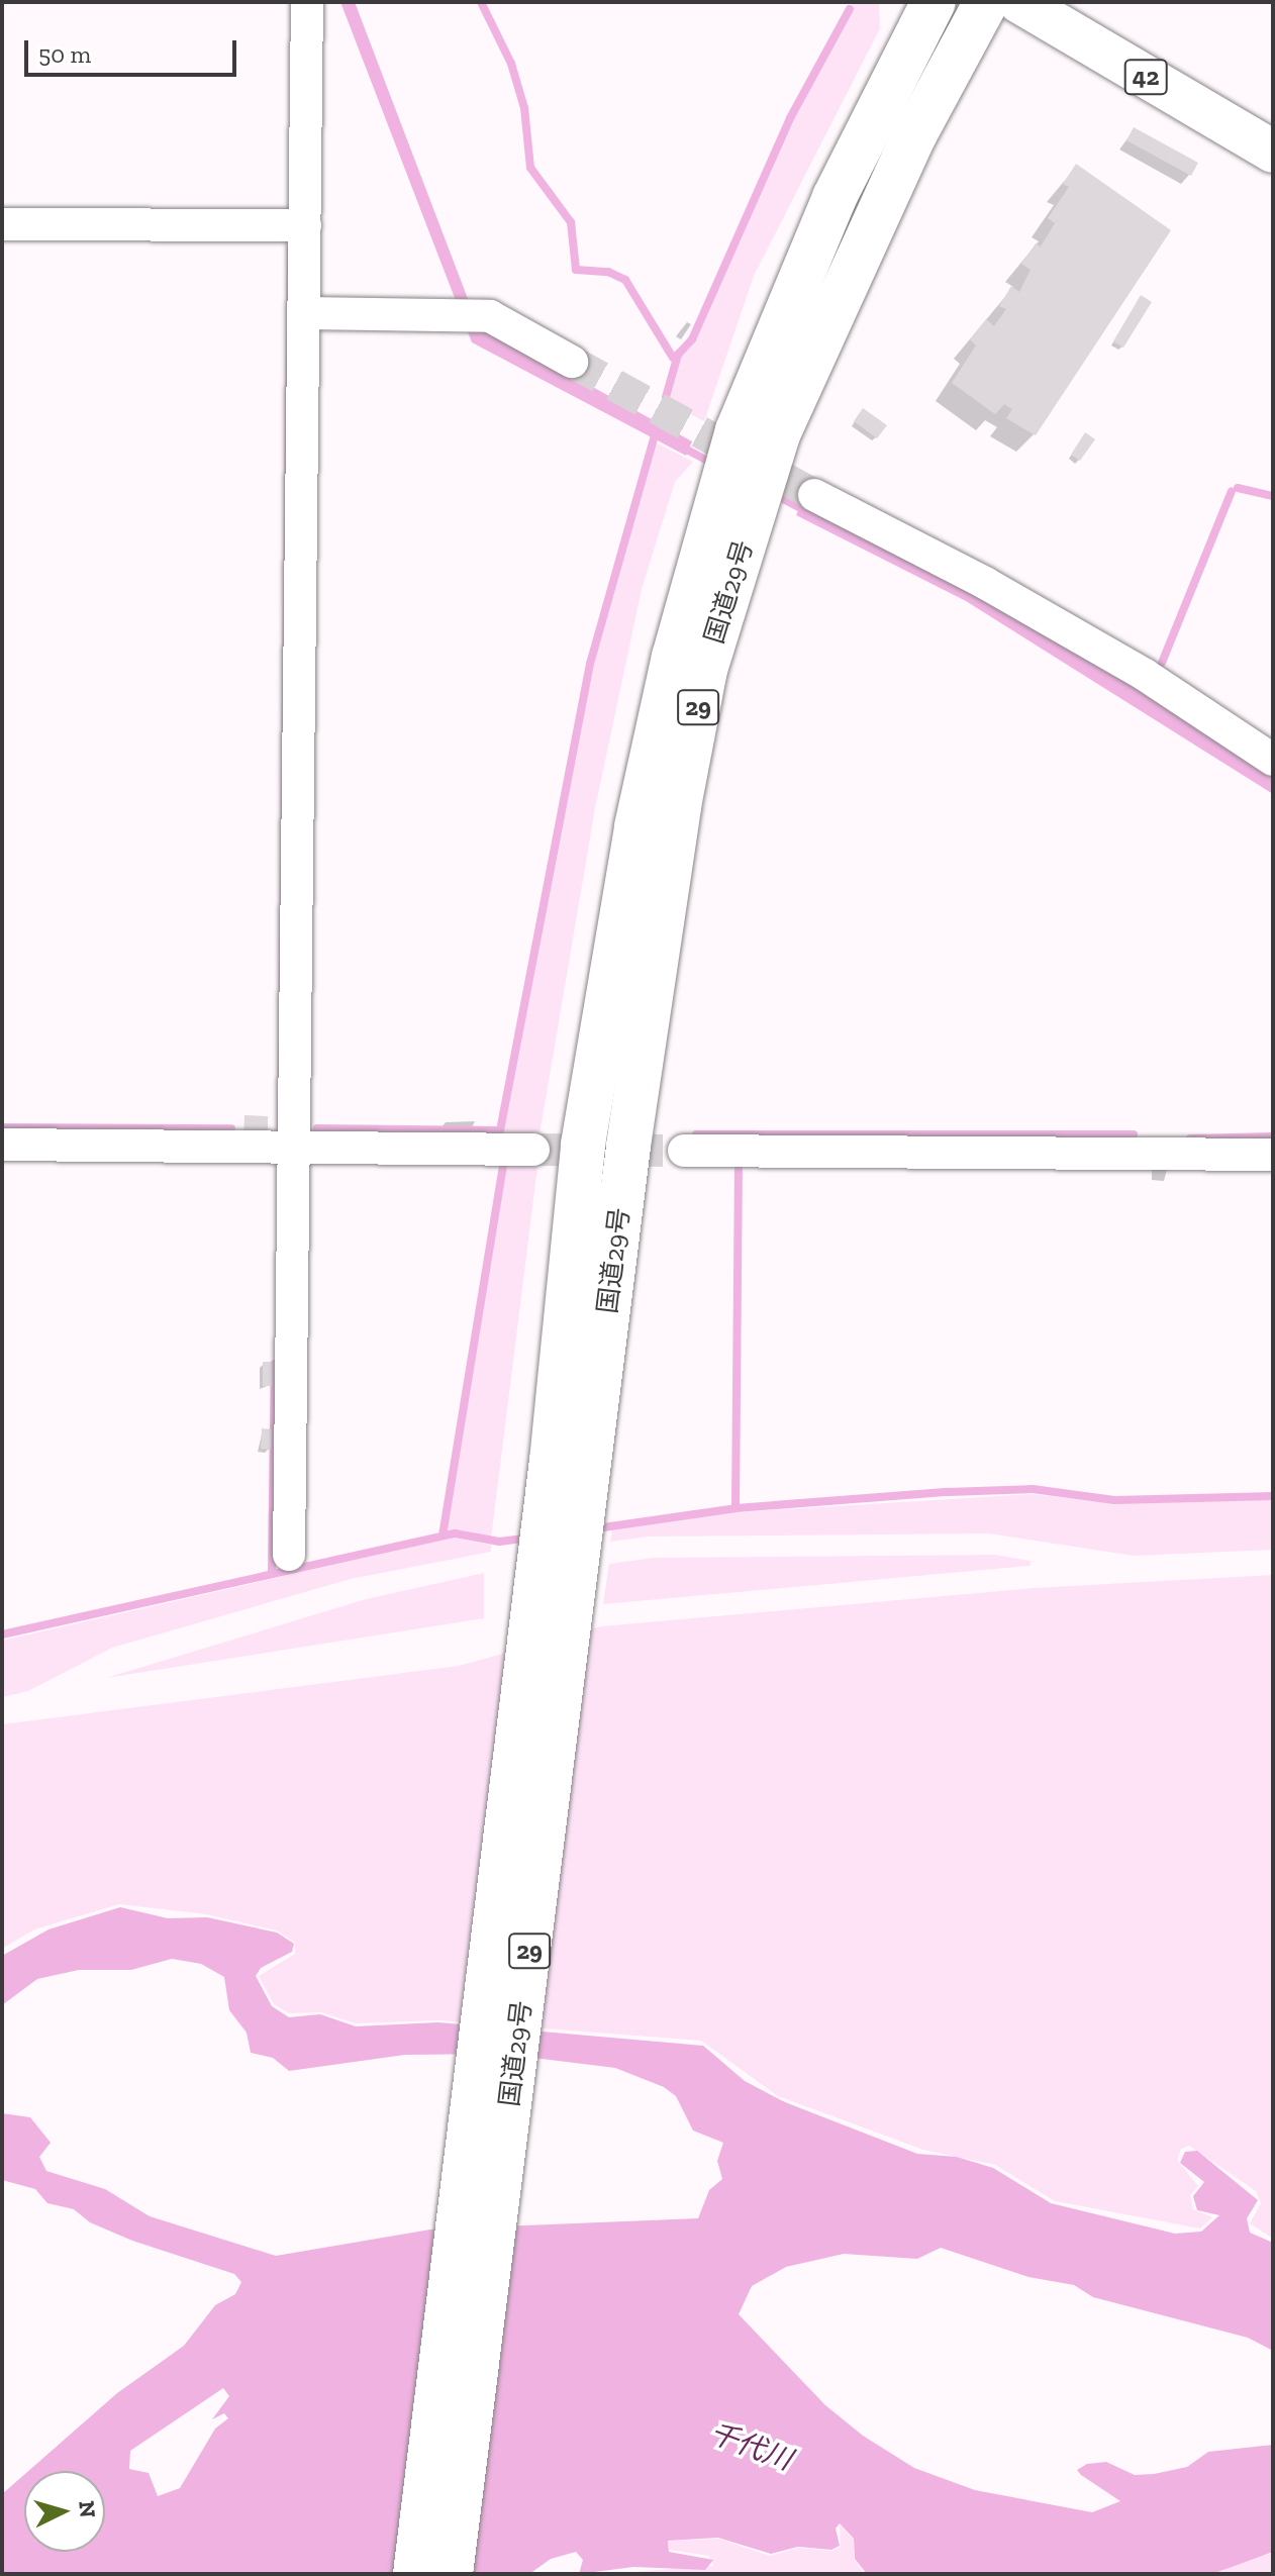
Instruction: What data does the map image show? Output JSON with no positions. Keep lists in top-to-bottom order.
{
  "streets": {
    "highway": ["国道29号", "29"],
    "main road": ["42"]
  },
  "crossings": [
    ["国道29号", "29"]
  ],
  "water": ["千代川"],
  "scale_bar": "50 m",
  "north": "right"
}
